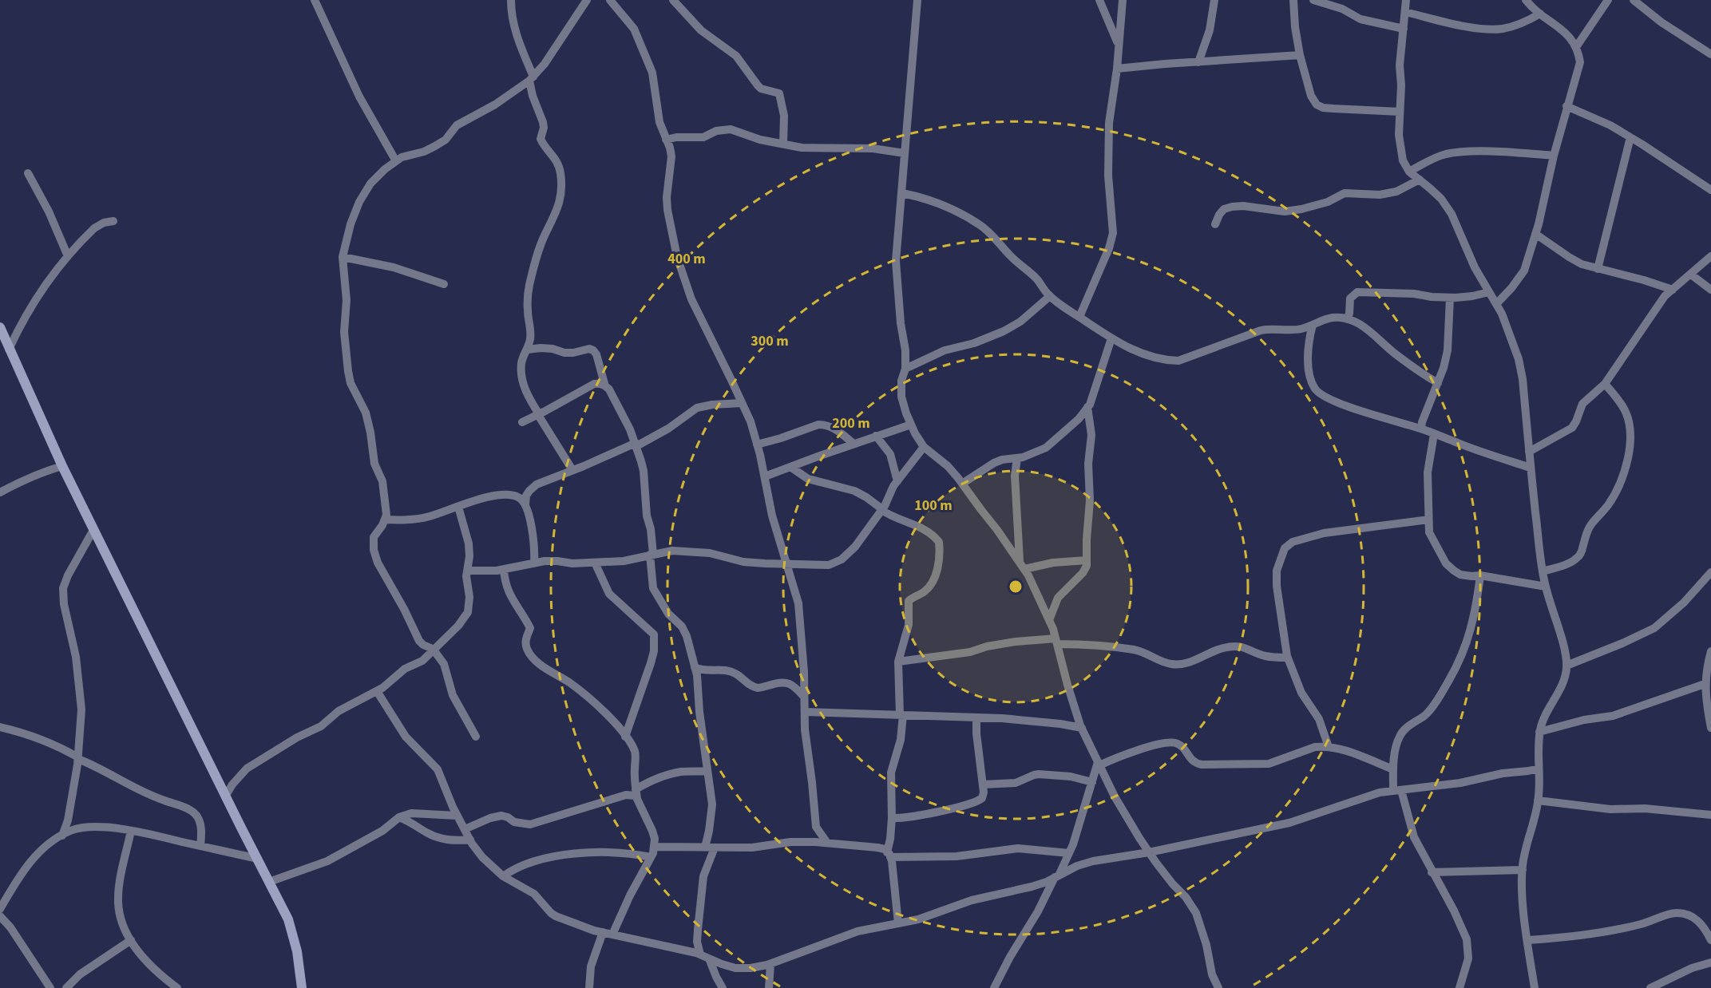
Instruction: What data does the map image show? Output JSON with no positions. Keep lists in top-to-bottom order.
{
  "rings": [
    "400 m",
    "300 m",
    "200 m",
    "100 m"
  ]
}
